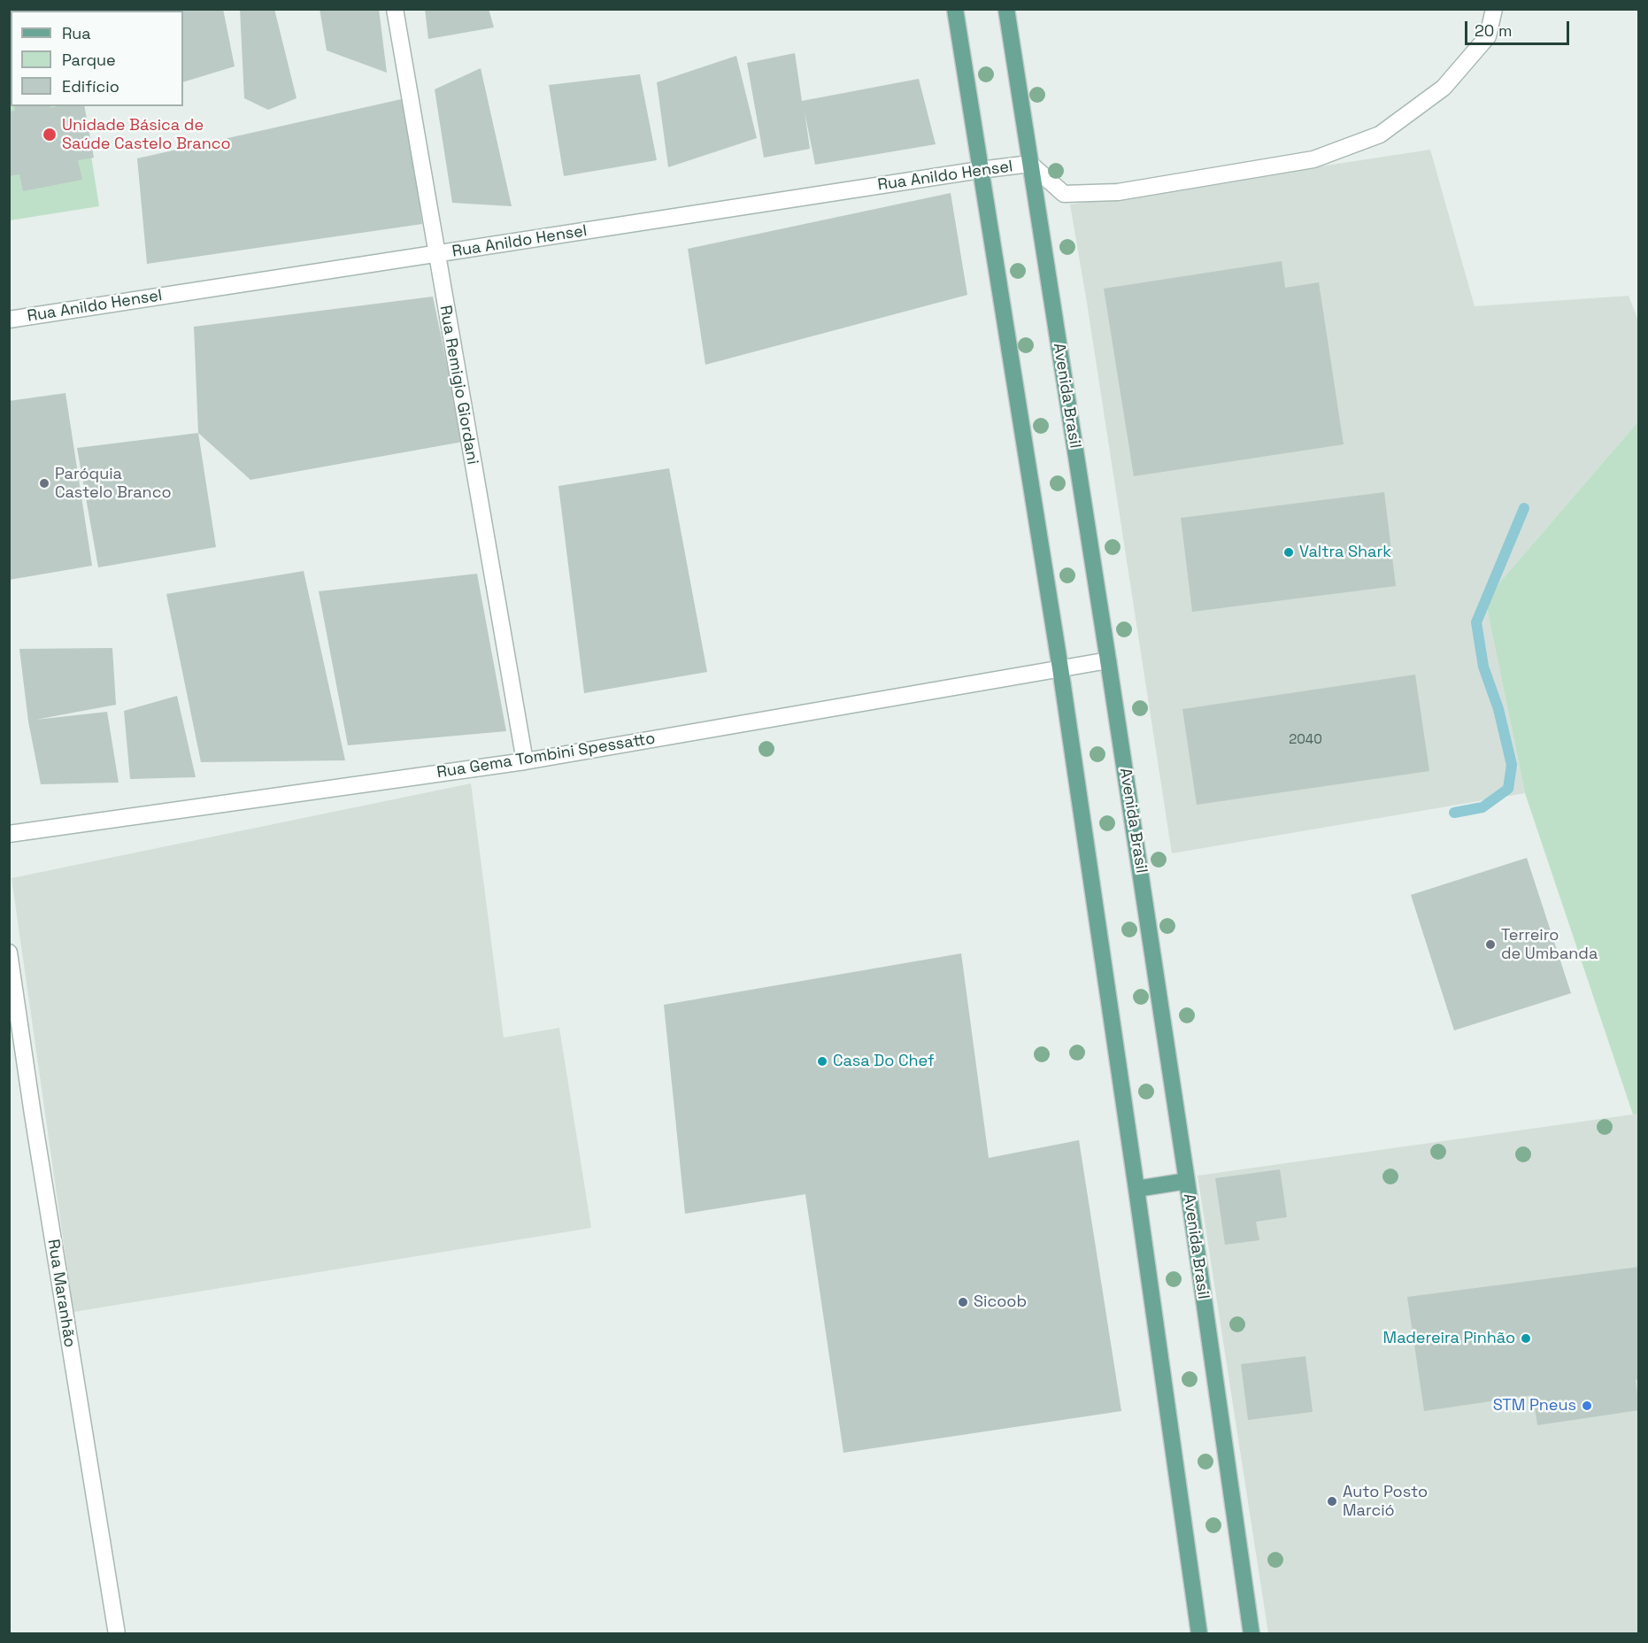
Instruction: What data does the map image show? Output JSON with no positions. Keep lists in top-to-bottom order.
{
  "streets": {
    "main road": ["Avenida Brasil"],
    "street": [
      "Rua Anildo Hensel",
      "Rua Remigio Giordani",
      "Rua Gema Tombini Spessatto",
      "Rua Maranhão"
    ]
  },
  "crossings": [
    ["Rua Anildo Hensel", "Rua Remigio Giordani"],
    ["Rua Anildo Hensel", "Avenida Brasil"],
    ["Rua Remigio Giordani", "Rua Gema Tombini Spessatto"],
    ["Avenida Brasil", "Rua Gema Tombini Spessatto"]
  ],
  "places": [
    "Unidade Básica de Saúde Castelo Branco",
    "Paróquia Castelo Branco",
    "Valtra Shark",
    "Terreiro de Umbanda",
    "Casa Do Chef",
    "Sicoob",
    "Madereira Pinhão",
    "STM Pneus",
    "Auto Posto Marció"
  ],
  "house_numbers": ["2040"],
  "legend": ["Rua", "Parque", "Edifício"],
  "scale_bar": "20 m"
}
